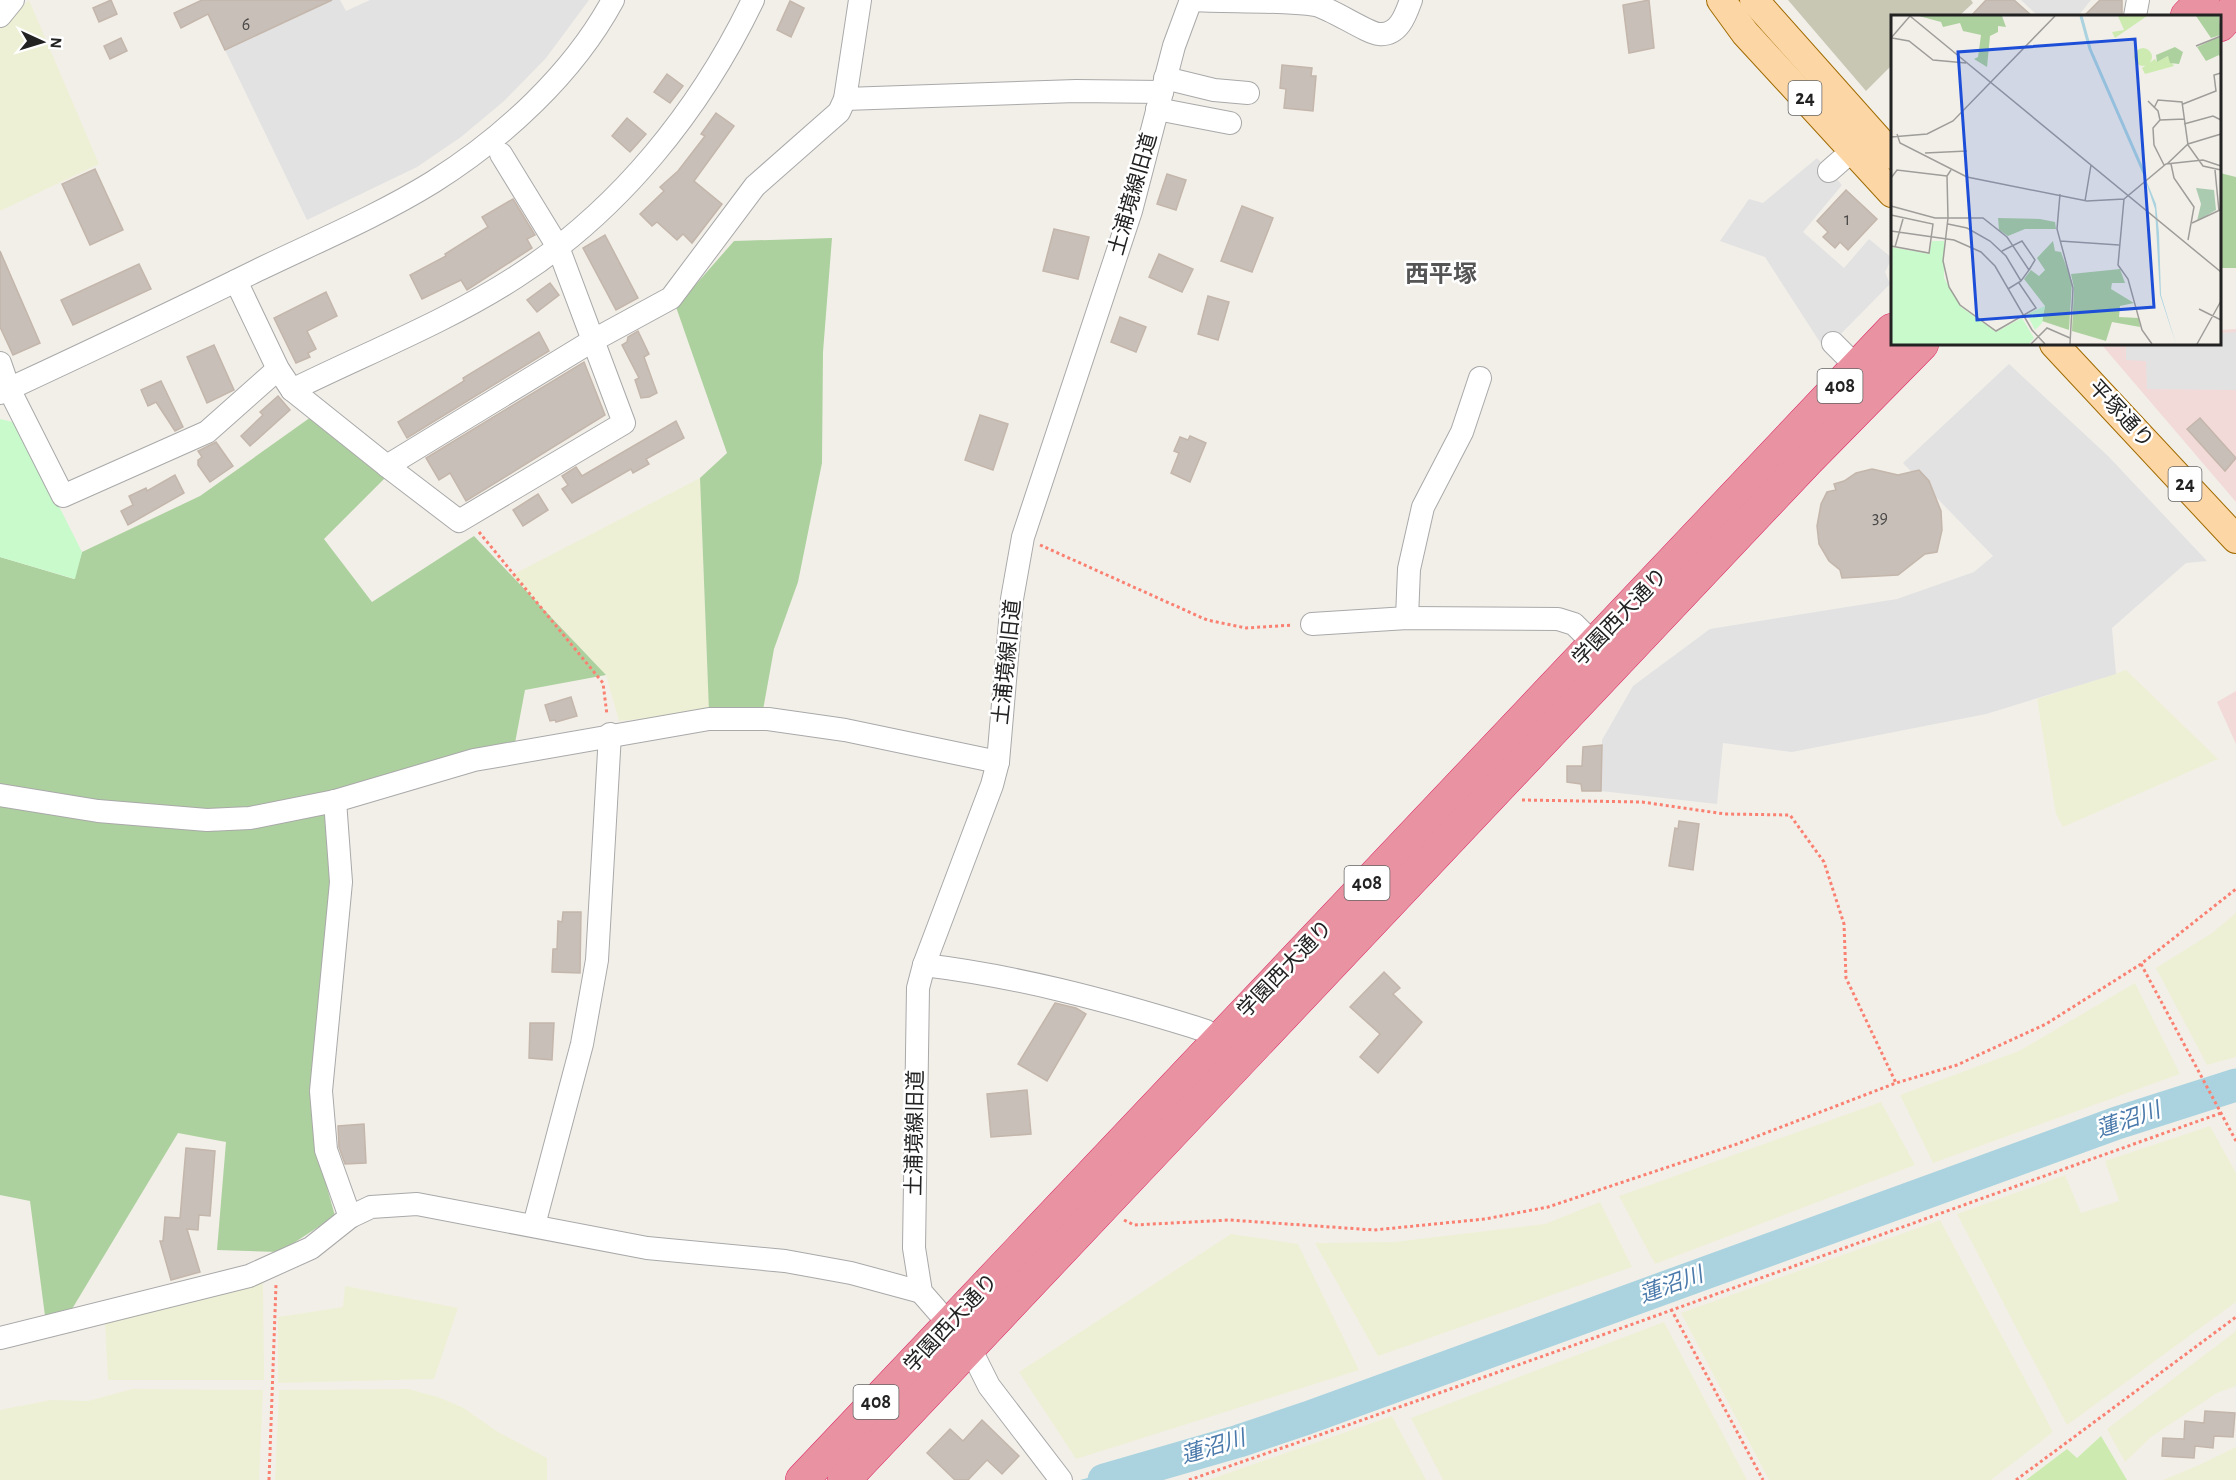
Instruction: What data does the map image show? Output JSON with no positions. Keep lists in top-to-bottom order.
{
  "streets": {
    "highway": ["408", "学園西大通り"],
    "main road": ["24", "平塚通り"],
    "street": ["土浦境線旧道"]
  },
  "districts": ["西平塚"],
  "water": ["蓮沼川"],
  "house_numbers": ["6", "1", "39"],
  "north": "right"
}
